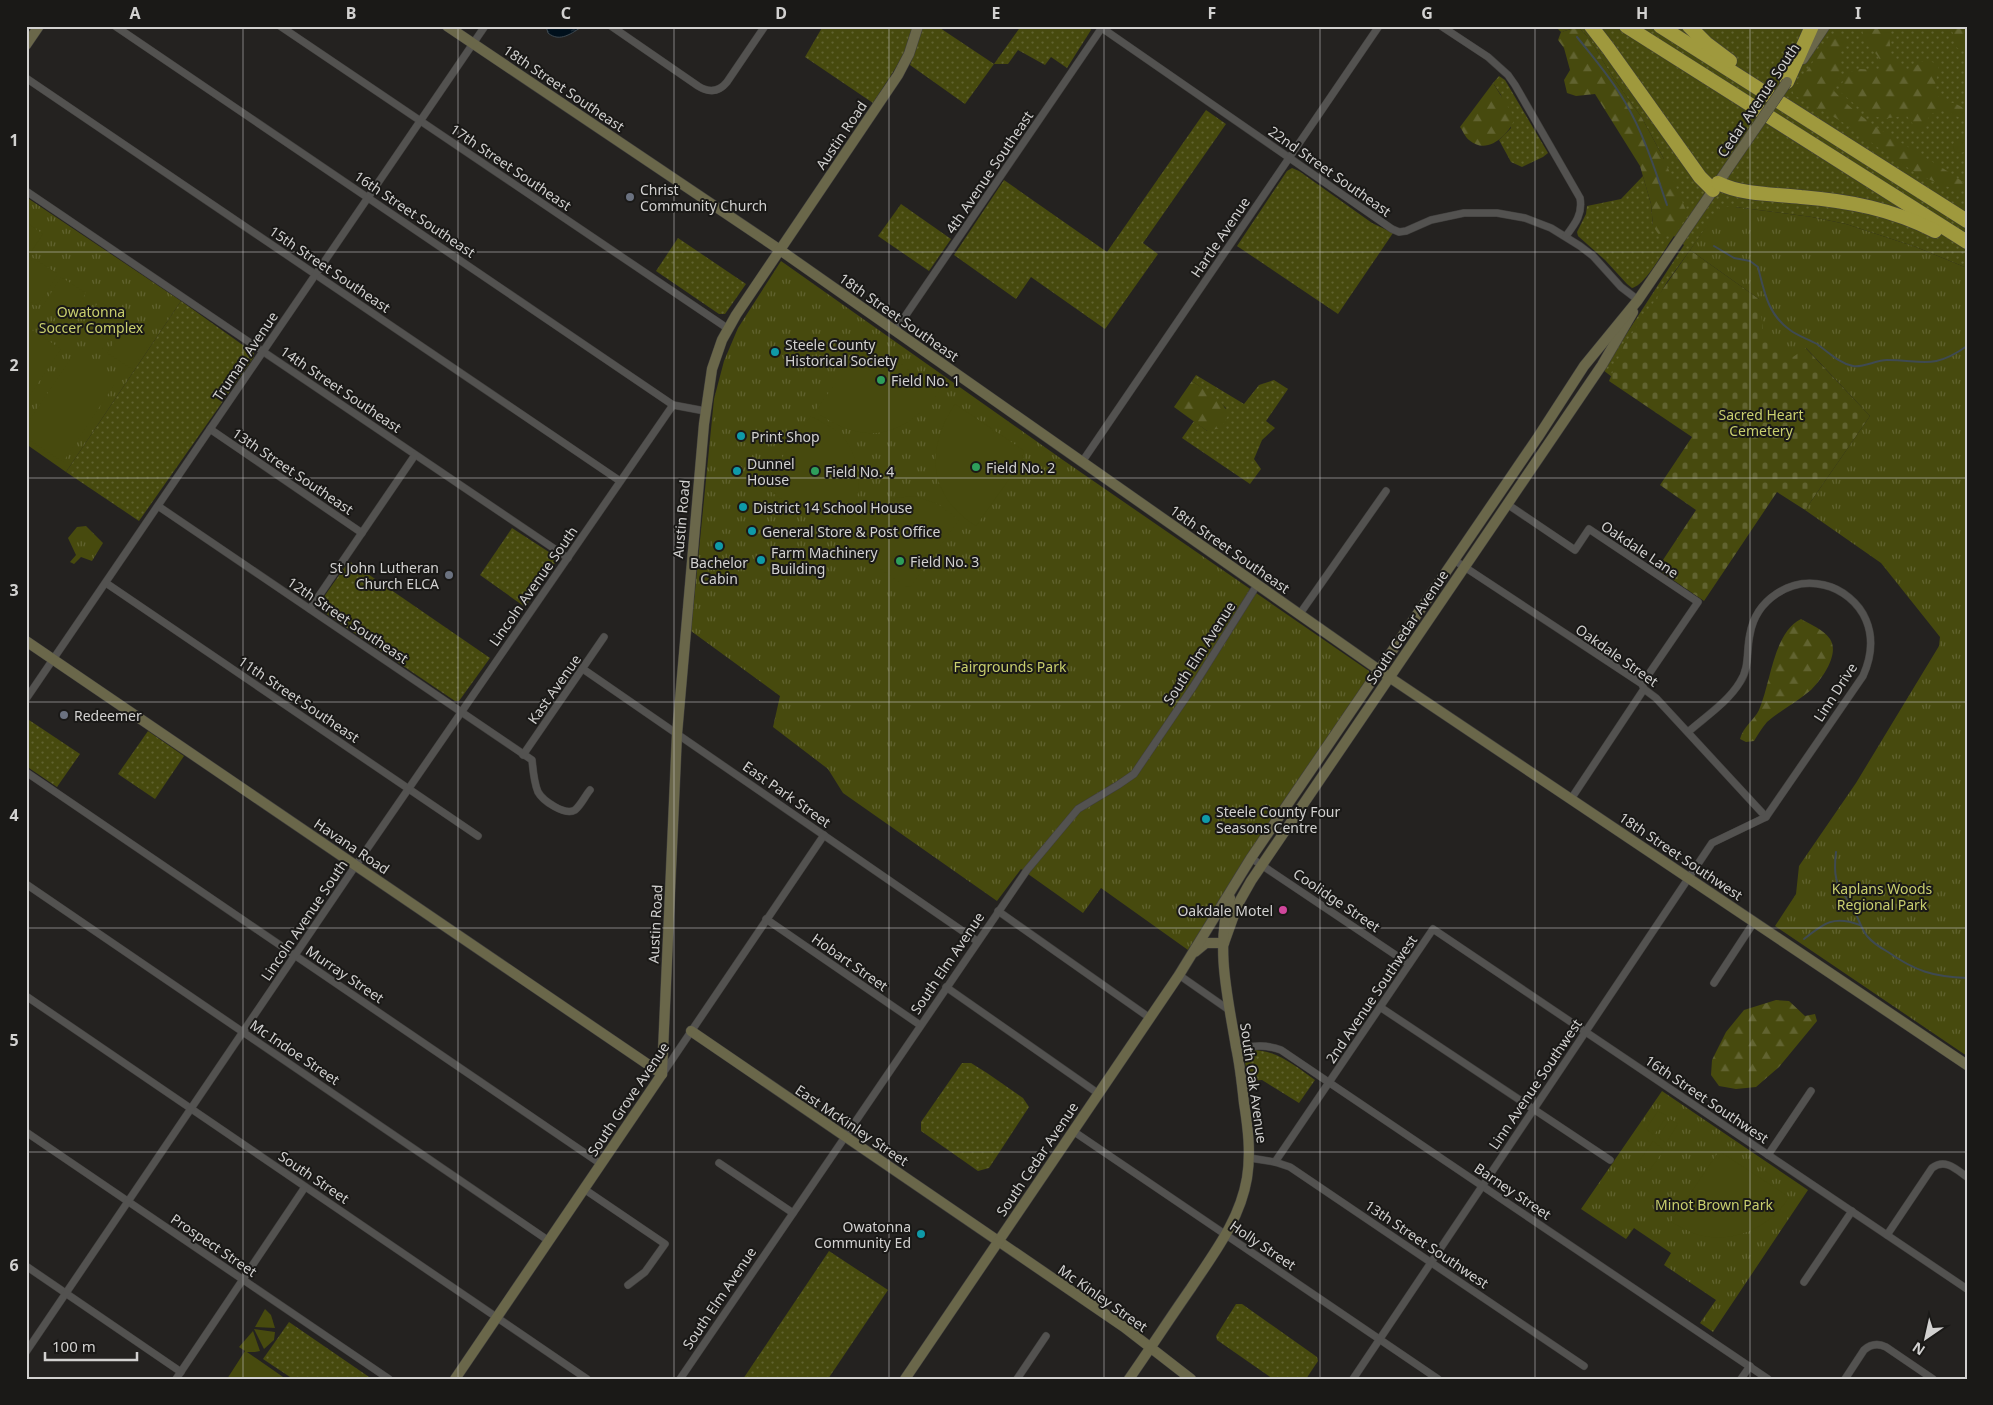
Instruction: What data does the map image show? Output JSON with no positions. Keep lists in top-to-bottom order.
{
  "streets": {
    "street": [
      "18th Street Southeast",
      "Cedar Avenue South",
      "Austin Road",
      "17th Street Southeast",
      "22nd Street Southeast",
      "4th Avenue Southeast",
      "16th Street Southeast",
      "Hartle Avenue",
      "15th Street Southeast",
      "Truman Avenue",
      "14th Street Southeast",
      "13th Street Southeast",
      "Oakdale Lane",
      "Lincoln Avenue South",
      "12th Street Southeast",
      "South Cedar Avenue",
      "South Elm Avenue",
      "Oakdale Street",
      "Kast Avenue",
      "Linn Drive",
      "11th Street Southeast",
      "East Park Street",
      "Havana Road",
      "18th Street Southwest",
      "Coolidge Street",
      "Hobart Street",
      "Murray Street",
      "2nd Avenue Southwest",
      "Mc Indoe Street",
      "South Oak Avenue",
      "Linn Avenue Southwest",
      "South Grove Avenue",
      "16th Street Southwest",
      "East McKinley Street",
      "South Street",
      "Barney Street",
      "13th Street Southwest",
      "Prospect Street",
      "Holly Street",
      "Mc Kinley Street"
    ]
  },
  "crossings": [
    ["18th Street Southeast", "Austin Road"],
    ["18th Street Southeast", "4th Avenue Southeast"],
    ["18th Street Southeast", "Hartle Avenue"],
    ["18th Street Southeast", "Truman Avenue"],
    ["18th Street Southeast", "South Cedar Avenue"],
    ["18th Street Southeast", "South Elm Avenue"],
    ["18th Street Southeast", "18th Street Southwest"],
    ["Cedar Avenue South", "South Cedar Avenue"],
    ["Austin Road", "17th Street Southeast"],
    ["Austin Road", "16th Street Southeast"],
    ["Austin Road", "East Park Street"],
    ["Austin Road", "Havana Road"],
    ["Austin Road", "South Grove Avenue"],
    ["17th Street Southeast", "Truman Avenue"],
    ["22nd Street Southeast", "4th Avenue Southeast"],
    ["22nd Street Southeast", "Hartle Avenue"],
    ["22nd Street Southeast", "South Cedar Avenue"],
    ["16th Street Southeast", "Truman Avenue"],
    ["16th Street Southeast", "Lincoln Avenue South"],
    ["15th Street Southeast", "Truman Avenue"],
    ["15th Street Southeast", "Lincoln Avenue South"],
    ["Truman Avenue", "14th Street Southeast"],
    ["Truman Avenue", "13th Street Southeast"],
    ["Truman Avenue", "12th Street Southeast"],
    ["Truman Avenue", "11th Street Southeast"],
    ["Truman Avenue", "Havana Road"],
    ["14th Street Southeast", "Lincoln Avenue South"],
    ["Oakdale Lane", "South Cedar Avenue"],
    ["Oakdale Lane", "Oakdale Street"],
    ["Lincoln Avenue South", "12th Street Southeast"],
    ["Lincoln Avenue South", "11th Street Southeast"],
    ["Lincoln Avenue South", "Havana Road"],
    ["Lincoln Avenue South", "Murray Street"],
    ["Lincoln Avenue South", "Mc Indoe Street"],
    ["Lincoln Avenue South", "South Street"],
    ["Lincoln Avenue South", "Prospect Street"],
    ["12th Street Southeast", "Kast Avenue"],
    ["South Cedar Avenue", "Oakdale Street"],
    ["South Cedar Avenue", "18th Street Southwest"],
    ["South Cedar Avenue", "Coolidge Street"],
    ["South Cedar Avenue", "South Oak Avenue"],
    ["South Cedar Avenue", "East McKinley Street"],
    ["South Cedar Avenue", "Holly Street"],
    ["South Cedar Avenue", "Mc Kinley Street"],
    ["South Elm Avenue", "East Park Street"],
    ["South Elm Avenue", "Hobart Street"],
    ["South Elm Avenue", "East McKinley Street"],
    ["Oakdale Street", "Linn Drive"],
    ["Kast Avenue", "East Park Street"],
    ["Linn Drive", "18th Street Southwest"],
    ["Linn Drive", "Linn Avenue Southwest"],
    ["East Park Street", "South Grove Avenue"],
    ["Havana Road", "South Grove Avenue"],
    ["18th Street Southwest", "Linn Avenue Southwest"],
    ["Coolidge Street", "2nd Avenue Southwest"],
    ["Hobart Street", "South Grove Avenue"],
    ["Murray Street", "South Grove Avenue"],
    ["2nd Avenue Southwest", "16th Street Southwest"],
    ["2nd Avenue Southwest", "Barney Street"],
    ["2nd Avenue Southwest", "13th Street Southwest"],
    ["Mc Indoe Street", "South Grove Avenue"],
    ["South Oak Avenue", "Barney Street"],
    ["South Oak Avenue", "13th Street Southwest"],
    ["South Oak Avenue", "Holly Street"],
    ["South Oak Avenue", "Mc Kinley Street"],
    ["Linn Avenue Southwest", "16th Street Southwest"],
    ["Linn Avenue Southwest", "Barney Street"],
    ["Linn Avenue Southwest", "13th Street Southwest"],
    ["Linn Avenue Southwest", "Holly Street"],
    ["South Grove Avenue", "East McKinley Street"],
    ["South Grove Avenue", "South Street"],
    ["East McKinley Street", "Mc Kinley Street"]
  ],
  "parks": [
    "Owatonna Soccer Complex",
    "Sacred Heart Cemetery",
    "Fairgrounds Park",
    "Kaplans Woods Regional Park",
    "Minot Brown Park"
  ],
  "places": [
    "Christ Community Church",
    "Steele County Historical Society",
    "Field No. 1",
    "Print Shop",
    "Field No. 2",
    "Dunnel House",
    "Field No. 4",
    "District 14 School House",
    "General Store & Post Office",
    "Bachelor Cabin",
    "Farm Machinery Building",
    "Field No. 3",
    "St John Lutheran Church ELCA",
    "Redeemer",
    "Steele County Four Seasons Centre",
    "Oakdale Motel",
    "Owatonna Community Ed"
  ],
  "scale_bar": "100 m",
  "north": "bottom left",
  "grid": {
    "columns": [
      "A",
      "B",
      "C",
      "D",
      "E",
      "F",
      "G",
      "H",
      "I"
    ],
    "rows": [
      "1",
      "2",
      "3",
      "4",
      "5",
      "6"
    ]
  }
}
